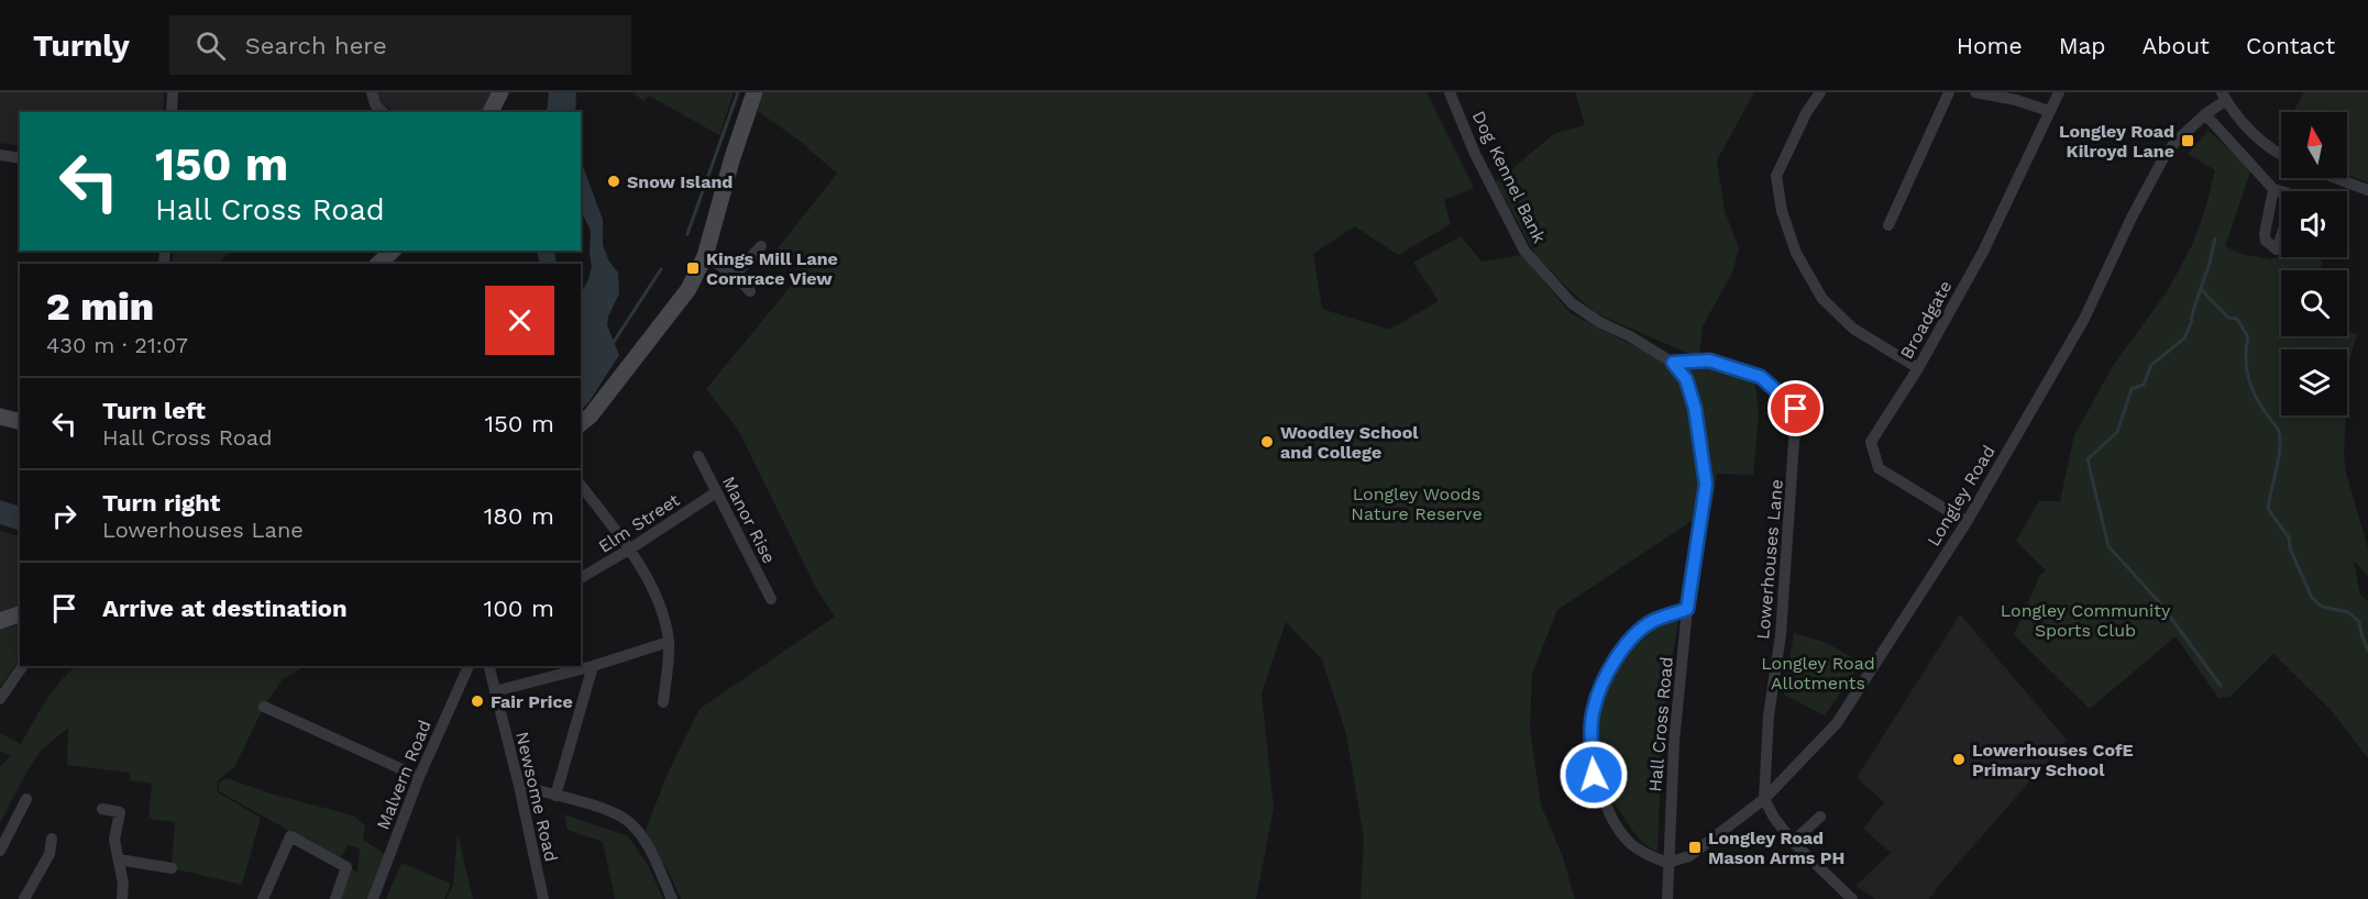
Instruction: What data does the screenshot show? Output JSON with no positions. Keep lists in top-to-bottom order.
{
  "streets": {
    "street": [
      "Dog Kennel Bank",
      "Broadgate",
      "Longley Road",
      "Manor Rise",
      "Elm Street",
      "Lowerhouses Lane",
      "Hall Cross Road",
      "Malvern Road",
      "Newsome Road"
    ]
  },
  "crossings": [
    ["Dog Kennel Bank", "Lowerhouses Lane"],
    ["Dog Kennel Bank", "Hall Cross Road"],
    ["Broadgate", "Longley Road"],
    ["Longley Road", "Lowerhouses Lane"],
    ["Longley Road", "Hall Cross Road"],
    ["Manor Rise", "Elm Street"],
    ["Lowerhouses Lane", "Hall Cross Road"]
  ],
  "parks": ["Longley Woods Nature Reserve", "Longley Community Sports Club", "Longley Road Allotments"],
  "places": {
    "transit": ["Longley Road Kilroyd Lane", "Kings Mill Lane Cornrace View", "Longley Road Mason Arms PH"],
    "other": [
      "Snow Island",
      "Woodley School and College",
      "Fair Price",
      "Lowerhouses CofE Primary School"
    ]
  },
  "north": "top",
  "page": {
    "header": "Turnly",
    "search": "Search here",
    "nav": [
      "Home",
      "Map",
      "About",
      "Contact"
    ],
    "turn": ["150 m", "Hall Cross Road"],
    "heading": ["2 min", "430 m · 21:07"],
    "list": [
      {
        "name": "Turn left",
        "note": "Hall Cross Road",
        "value": "150 m"
      },
      {
        "name": "Turn right",
        "note": "Lowerhouses Lane",
        "value": "180 m"
      },
      {
        "name": "Arrive at destination",
        "value": "100 m"
      }
    ]
  }
}
